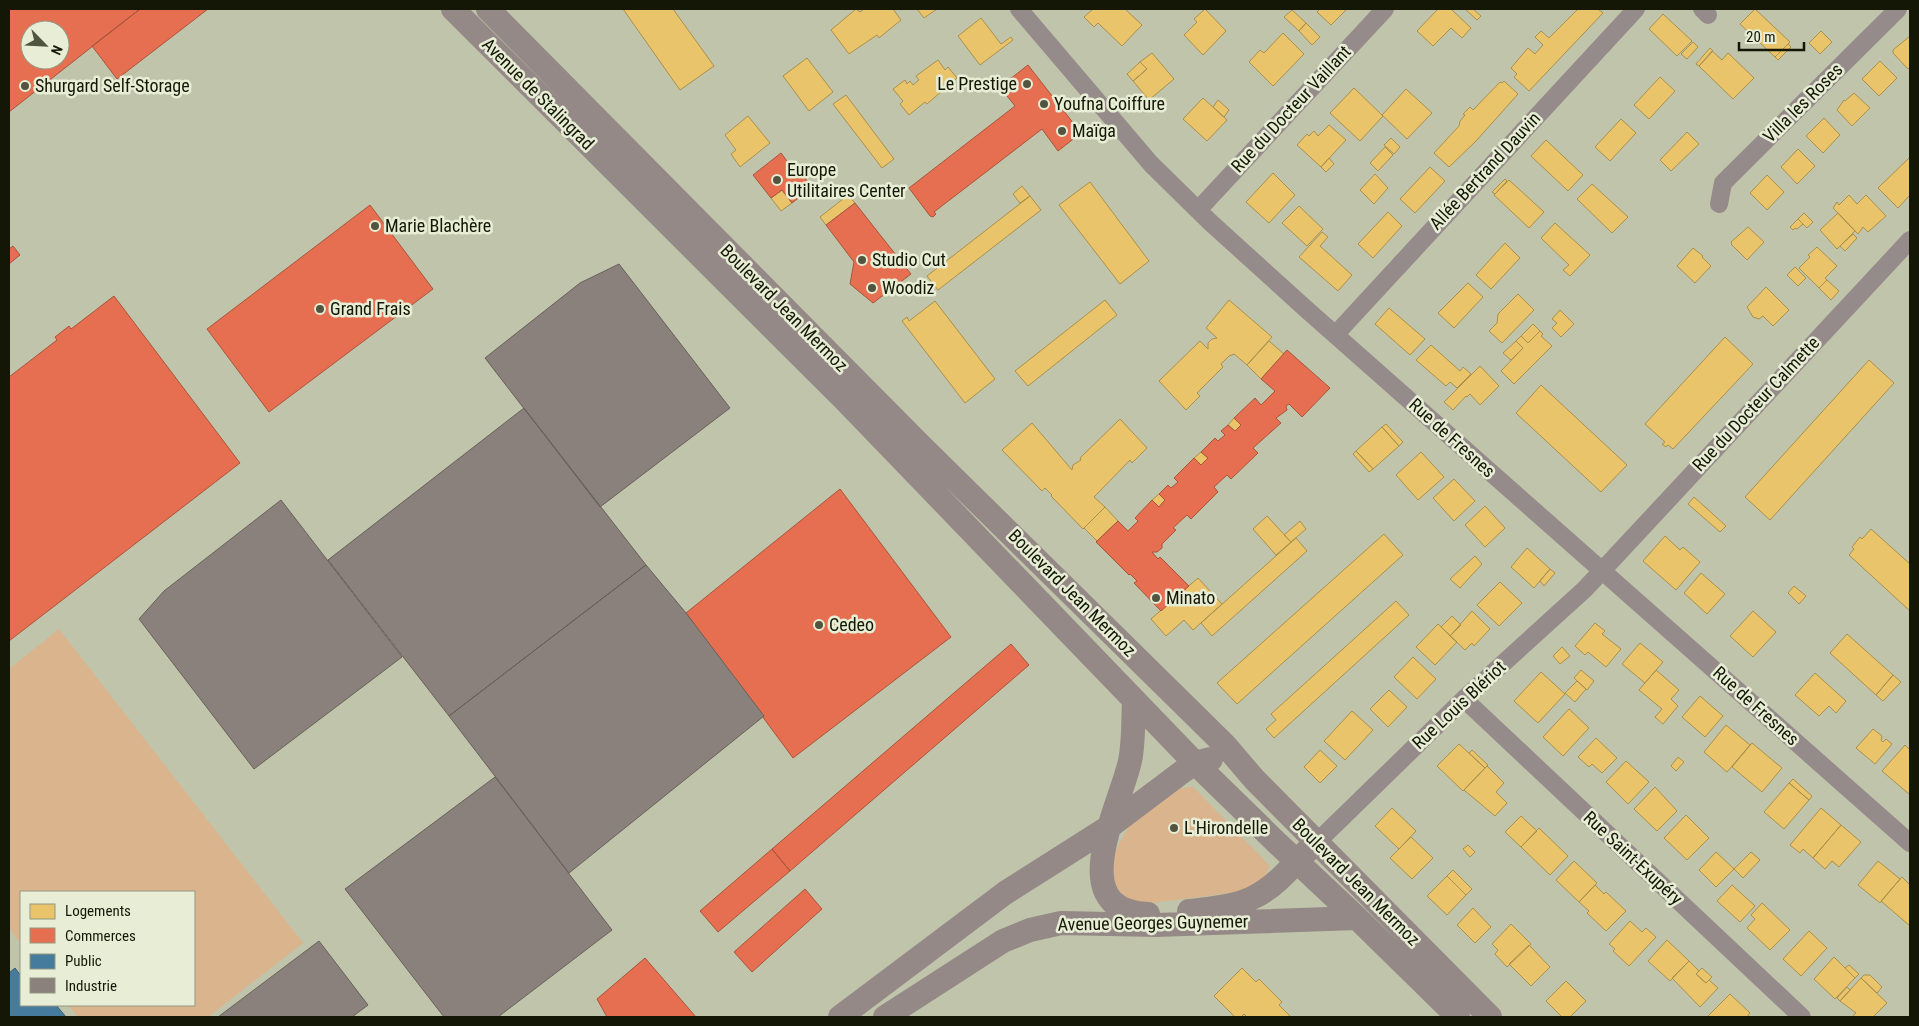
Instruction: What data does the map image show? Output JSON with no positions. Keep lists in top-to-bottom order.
{
  "streets": {
    "main road": ["Avenue de Stalingrad", "Boulevard Jean Mermoz", "Avenue Georges Guynemer"],
    "street": [
      "Villa les Roses",
      "Rue du Docteur Vaillant",
      "Allée Bertrand Dauvin",
      "Rue du Docteur Calmette",
      "Rue de Fresnes",
      "Rue Louis Blériot",
      "Rue Saint-Exupéry"
    ]
  },
  "crossings": [
    ["Avenue de Stalingrad", "Boulevard Jean Mermoz"],
    ["Rue du Docteur Vaillant", "Rue de Fresnes"],
    ["Allée Bertrand Dauvin", "Rue de Fresnes"],
    ["Boulevard Jean Mermoz", "Rue Louis Blériot"],
    ["Boulevard Jean Mermoz", "Avenue Georges Guynemer"],
    ["Rue du Docteur Calmette", "Rue de Fresnes"],
    ["Rue du Docteur Calmette", "Rue Louis Blériot"],
    ["Rue de Fresnes", "Rue Louis Blériot"],
    ["Rue Louis Blériot", "Rue Saint-Exupéry"]
  ],
  "places": [
    "Le Prestige",
    "Shurgard Self-Storage",
    "Youfna Coiffure",
    "Maïga",
    "Europe Utilitaires Center",
    "Marie Blachère",
    "Studio Cut",
    "Woodiz",
    "Grand Frais",
    "Minato",
    "Cedeo",
    "L'Hirondelle"
  ],
  "legend": [
    "Logements",
    "Commerces",
    "Public",
    "Industrie"
  ],
  "scale_bar": "20 m",
  "north": "bottom right"
}
